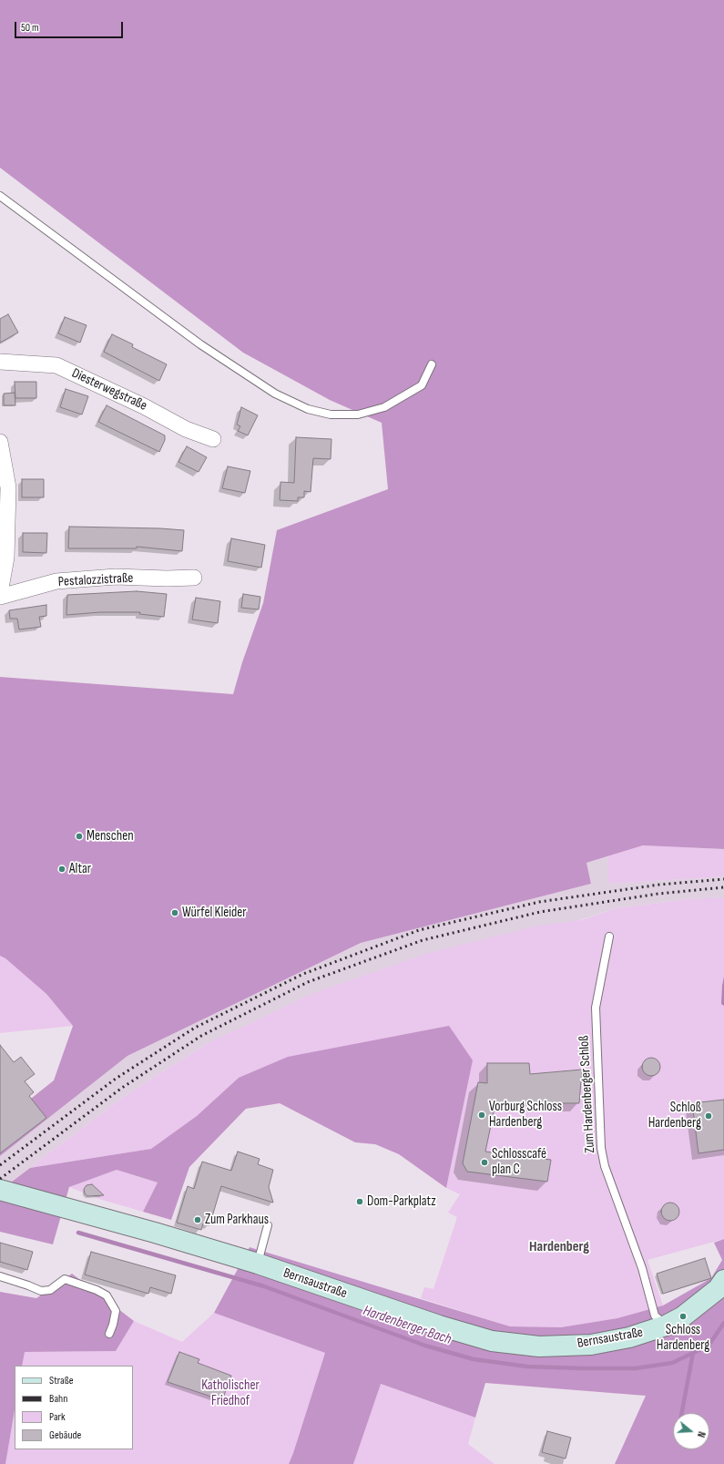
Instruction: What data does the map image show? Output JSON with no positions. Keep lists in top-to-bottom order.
{
  "streets": {
    "main road": ["Bernsaustraße"],
    "street": ["Diesterwegstraße", "Pestalozzistraße"],
    "lane": ["Zum Hardenberger Schloß"]
  },
  "crossings": [
    ["Zum Hardenberger Schloß", "Bernsaustraße"]
  ],
  "districts": ["Hardenberg"],
  "water": ["Hardenberger Bach"],
  "parks": ["Katholischer Friedhof"],
  "places": [
    "Menschen",
    "Altar",
    "Würfel Kleider",
    "Vorburg Schloss Hardenberg",
    "Schloß Hardenberg",
    "Schlosscafé plan C",
    "Dom-Parkplatz",
    "Zum Parkhaus",
    "Schloss Hardenberg"
  ],
  "legend": [
    "Straße",
    "Bahn",
    "Park",
    "Gebäude"
  ],
  "scale_bar": "50 m",
  "north": "right"
}
